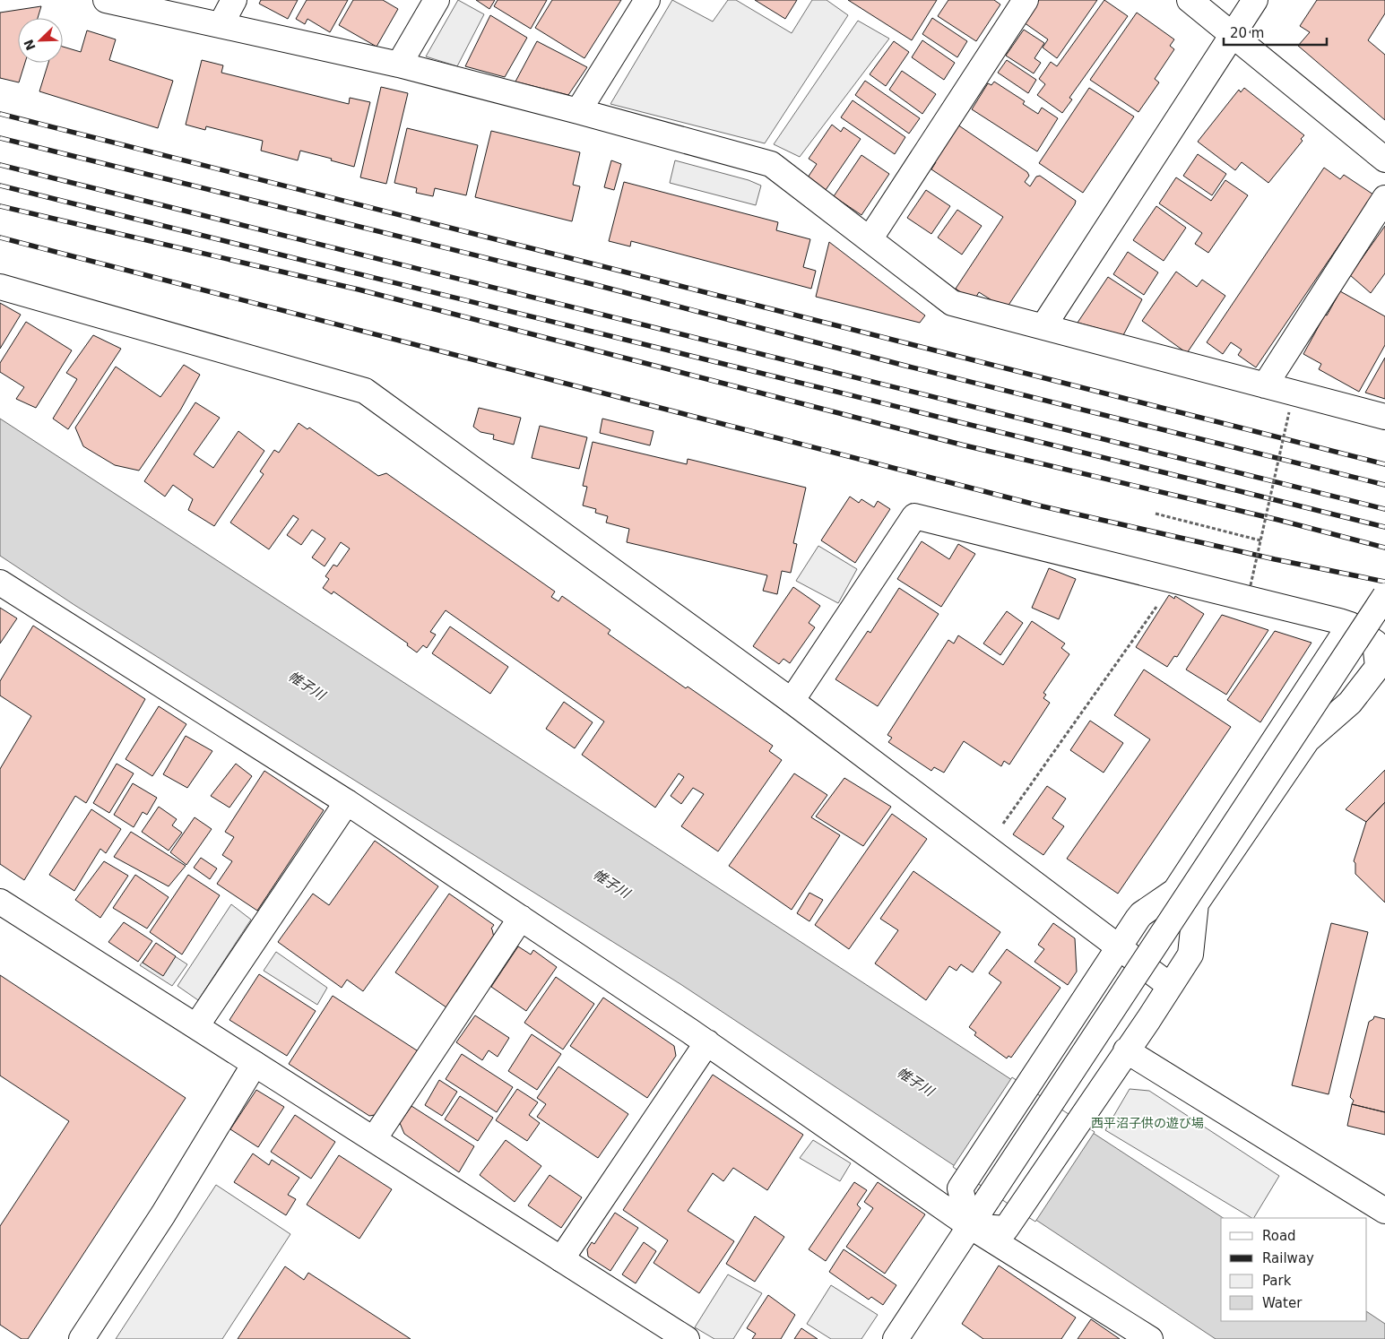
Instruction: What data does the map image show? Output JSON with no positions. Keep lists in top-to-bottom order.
{
  "water": ["帷子川"],
  "parks": ["西平沼子供の遊び場"],
  "legend": [
    "Road",
    "Railway",
    "Park",
    "Water"
  ],
  "scale_bar": "20 m",
  "north": "bottom left"
}
